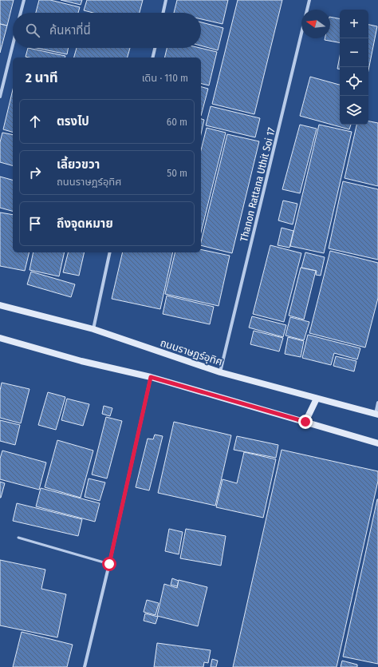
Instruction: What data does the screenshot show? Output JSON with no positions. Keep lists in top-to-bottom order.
{
  "streets": {
    "street": ["Thanon Rattana Uthit Soi 17", "ถนนราษฏร์อุทิศ"]
  },
  "crossings": [
    ["Thanon Rattana Uthit Soi 17", "ถนนราษฏร์อุทิศ"]
  ],
  "north": "left",
  "page": {
    "map_buttons": ["+", "−"],
    "search": "ค้นหาที่นี่",
    "heading": ["2 นาที", "เดิน · 110 m"],
    "list": [
      ["ตรงไป", "60 m"],
      ["เลี้ยวขวา", "ถนนราษฏร์อุทิศ", "50 m"],
      "ถึงจุดหมาย"
    ]
  }
}
